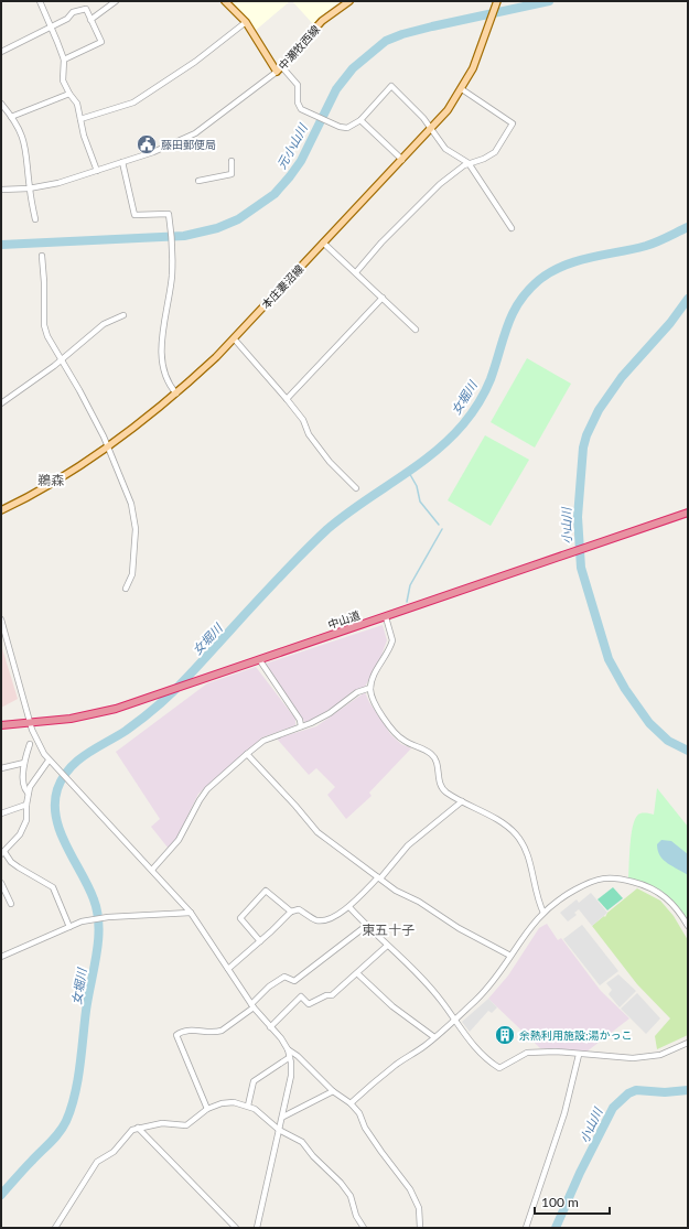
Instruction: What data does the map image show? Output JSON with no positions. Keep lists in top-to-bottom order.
{
  "streets": {
    "highway": ["中山道"],
    "main road": ["中瀬牧西線", "本庄妻沼線"]
  },
  "districts": ["鵜森", "東五十子"],
  "water": ["元小山川", "女堀川", "小山川"],
  "places": {
    "public building": ["藤田郵便局"],
    "building": ["余熱利用施設;湯かっこ"]
  },
  "scale_bar": "100 m"
}
